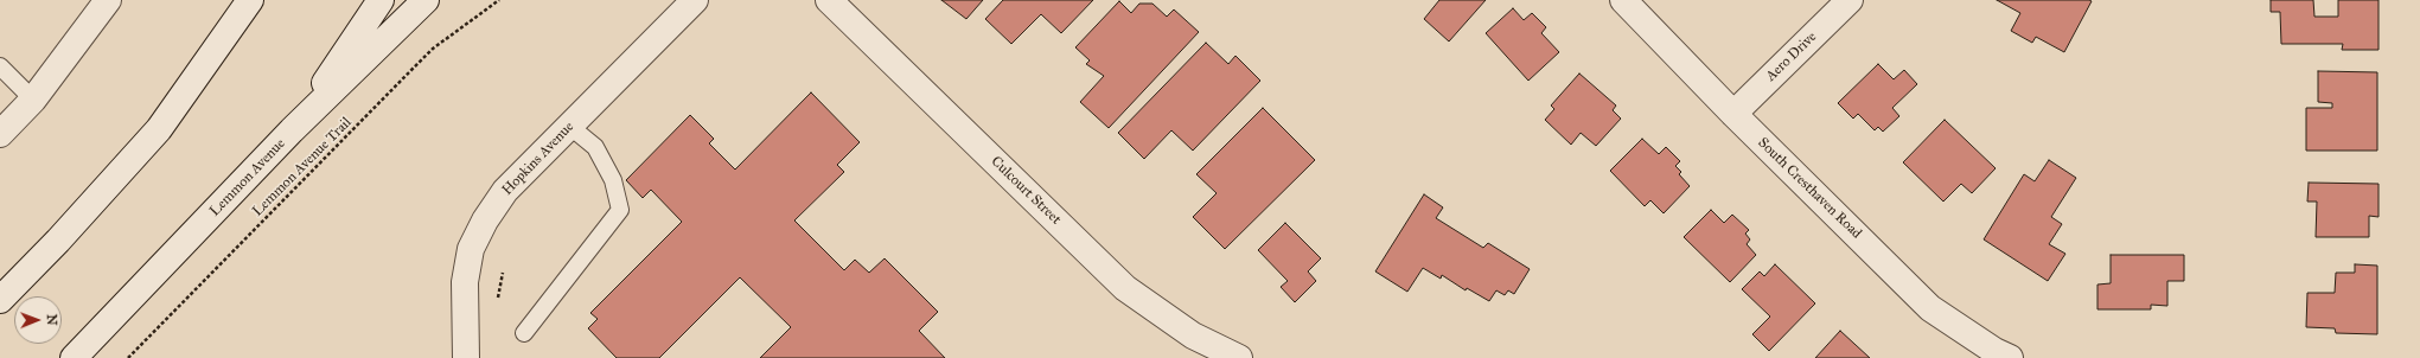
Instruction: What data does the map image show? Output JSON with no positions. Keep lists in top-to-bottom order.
{
  "streets": {
    "street": [
      "Aero Drive",
      "Hopkins Avenue",
      "Lemmon Avenue",
      "South Cresthaven Road",
      "Culcourt Street"
    ],
    "path": ["Lemmon Avenue Trail"]
  },
  "crossings": [
    ["Aero Drive", "South Cresthaven Road"]
  ],
  "north": "right"
}
